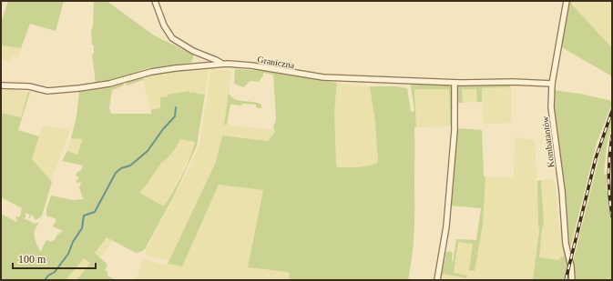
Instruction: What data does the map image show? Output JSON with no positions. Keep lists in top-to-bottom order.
{
  "streets": {
    "street": ["Graniczna", "Kombatantów"]
  },
  "crossings": [
    ["Graniczna", "Kombatantów"]
  ],
  "scale_bar": "100 m"
}
